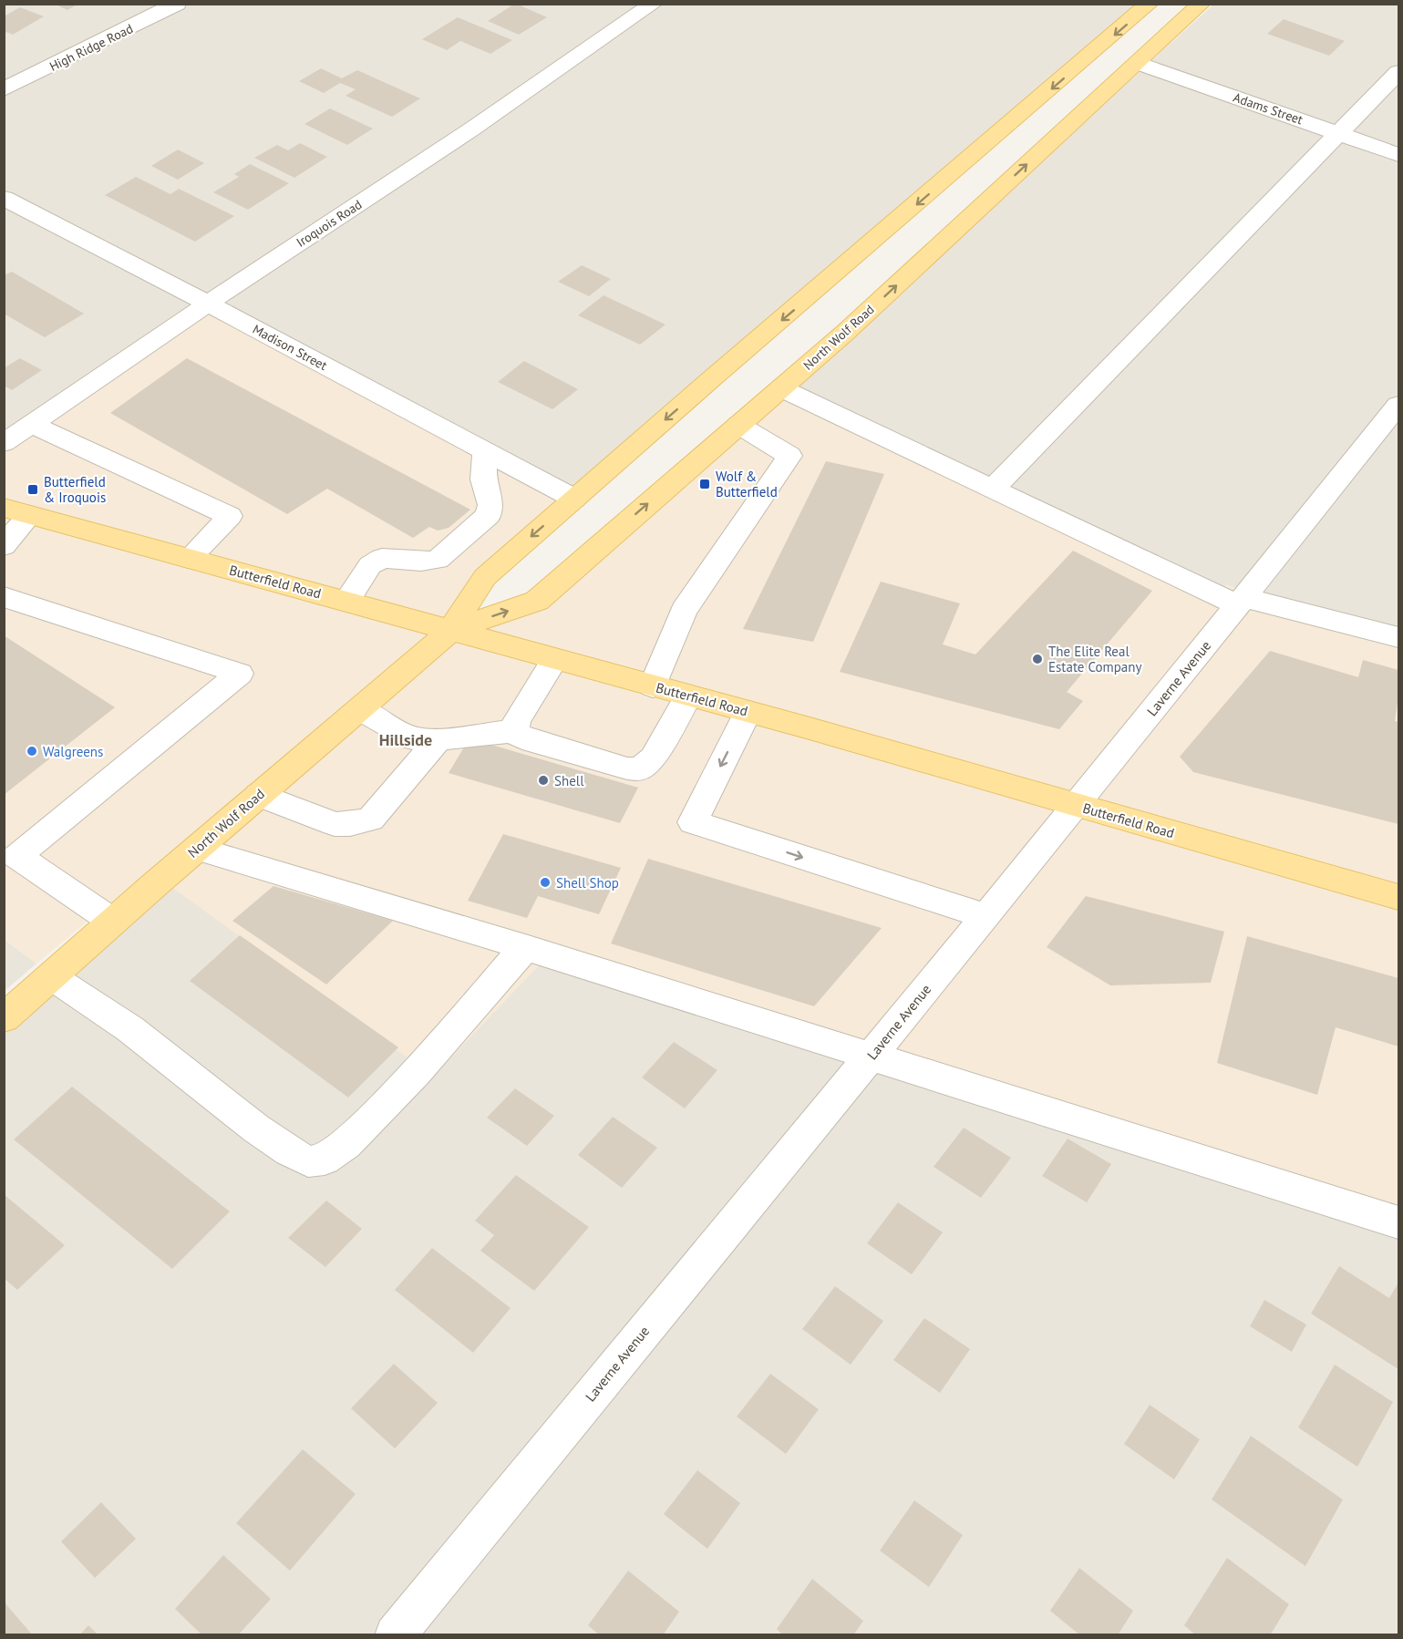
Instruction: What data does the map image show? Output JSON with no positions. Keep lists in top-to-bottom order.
{
  "streets": {
    "main road": ["North Wolf Road", "Butterfield Road"],
    "street": [
      "High Ridge Road",
      "Adams Street",
      "Iroquois Road",
      "Madison Street",
      "Laverne Avenue"
    ]
  },
  "crossings": [
    ["Adams Street", "North Wolf Road"],
    ["Iroquois Road", "Madison Street"],
    ["North Wolf Road", "Madison Street"],
    ["North Wolf Road", "Butterfield Road"],
    ["Butterfield Road", "Laverne Avenue"]
  ],
  "districts": ["Hillside"],
  "places": {
    "transit": ["Wolf & Butterfield", "Butterfield & Iroquois"],
    "other": [
      "The Elite Real Estate Company",
      "Walgreens",
      "Shell",
      "Shell Shop"
    ]
  }
}
